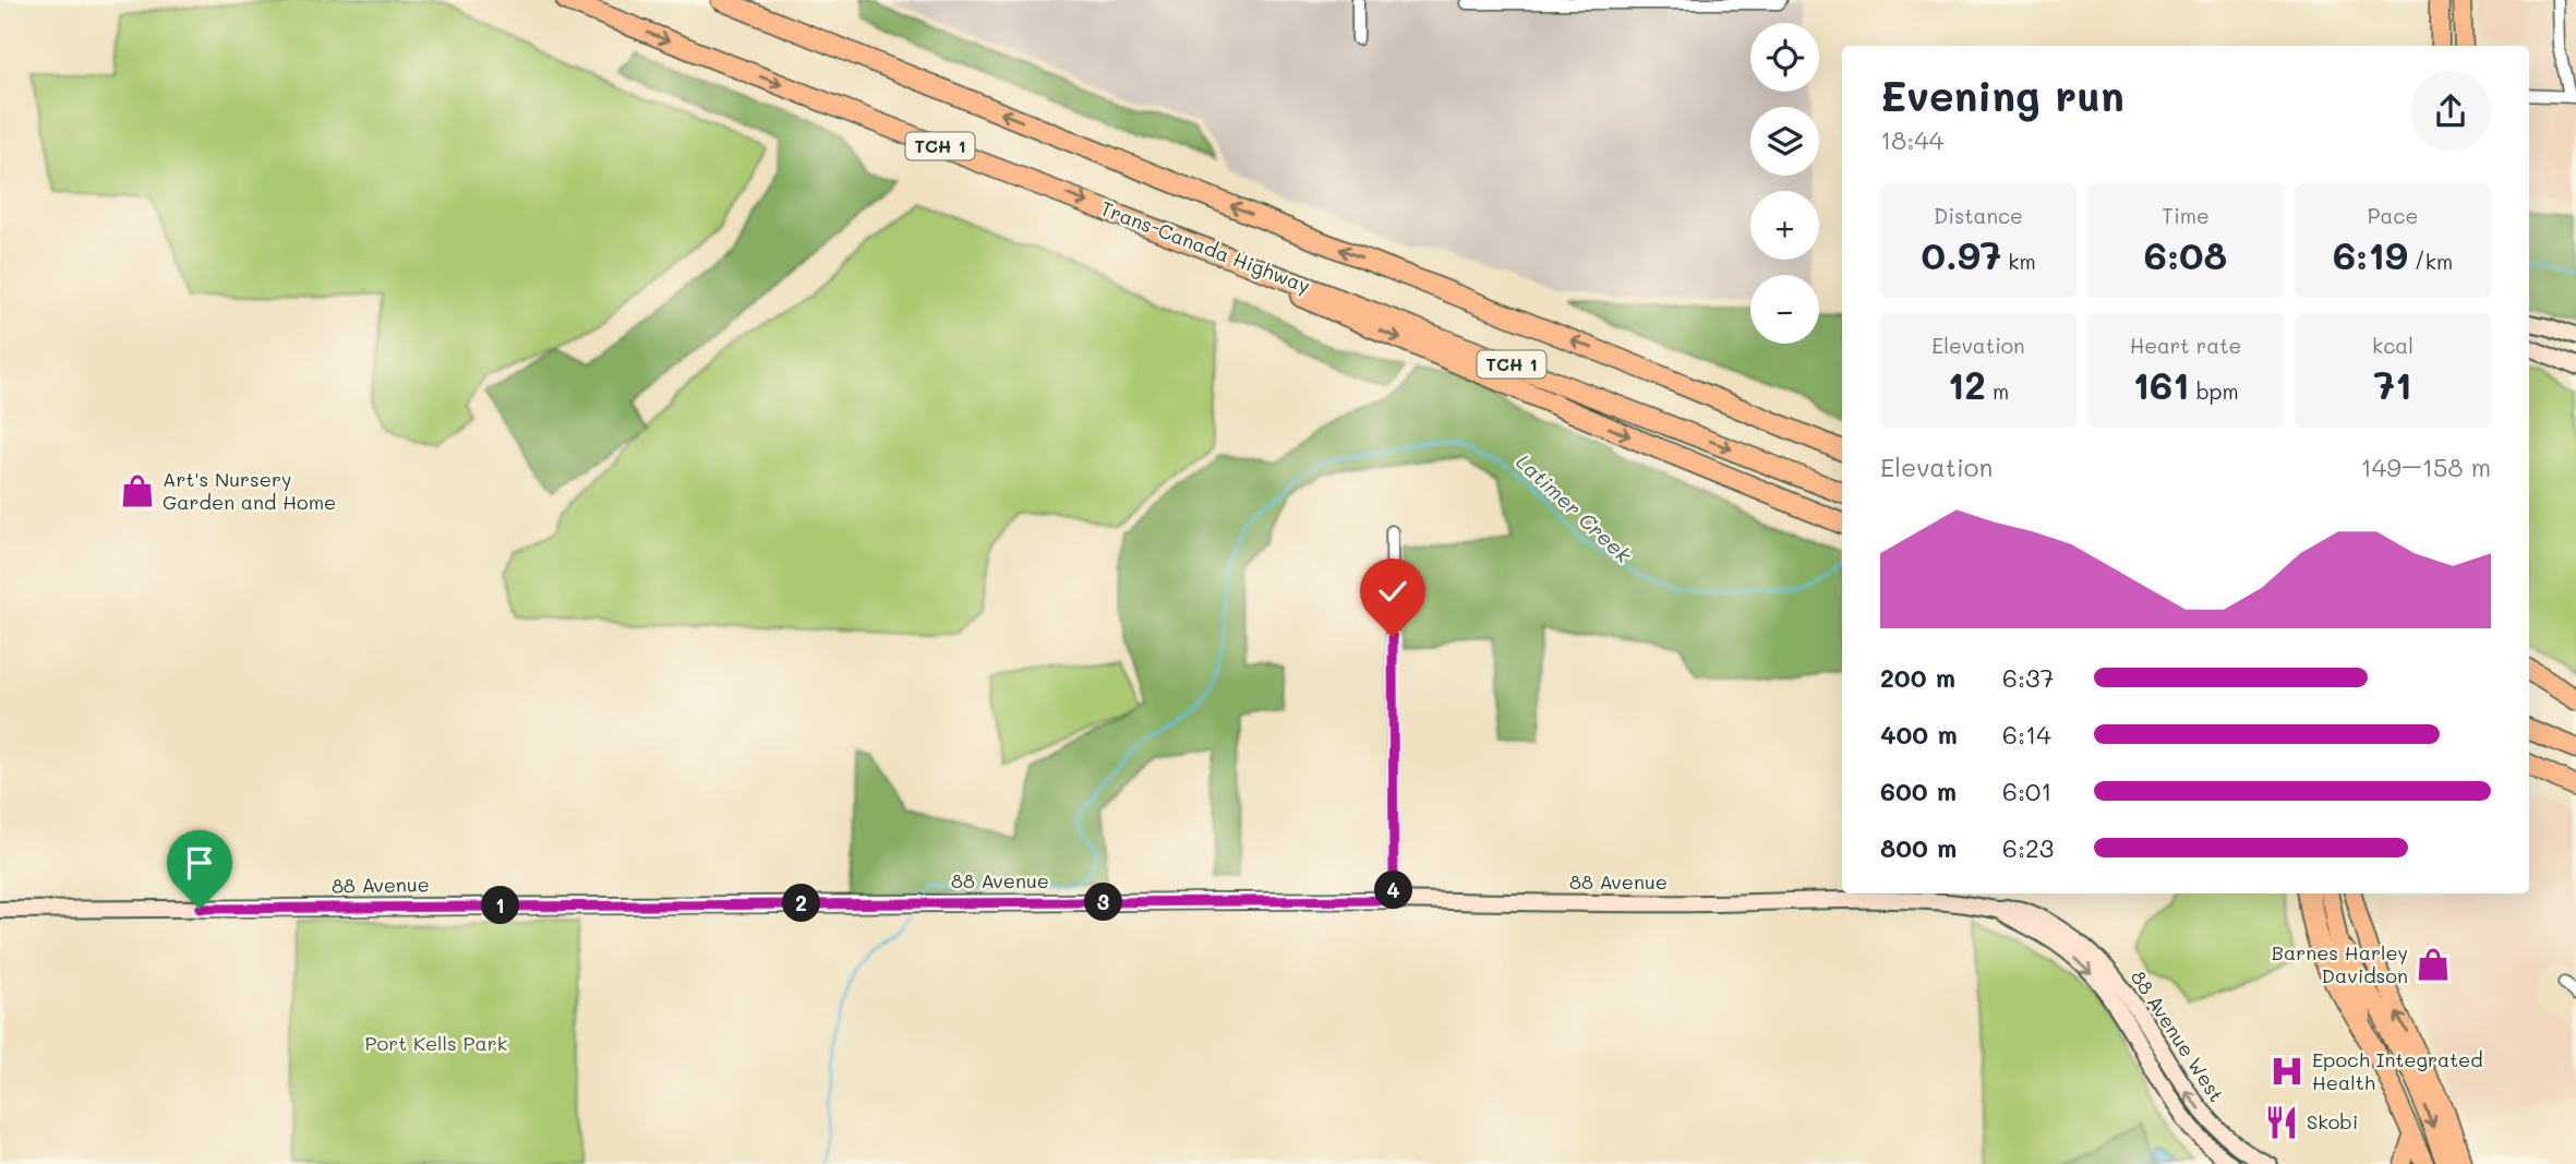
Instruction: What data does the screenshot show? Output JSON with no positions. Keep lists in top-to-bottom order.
{
  "streets": {
    "highway": ["TCH 1", "Trans-Canada Highway"],
    "main road": ["88 Avenue", "88 Avenue West"]
  },
  "crossings": [
    ["88 Avenue", "88 Avenue West"]
  ],
  "water": ["Latimer Creek"],
  "parks": ["Port Kells Park"],
  "places": {
    "shop": ["Art's Nursery Garden and Home", "Barnes Harley Davidson"],
    "hospital": ["Epoch Integrated Health"],
    "restaurant": ["Skobi"]
  },
  "page": {
    "map_buttons": ["+", "−"],
    "heading": ["Evening run", "18:44"],
    "stats": [
      ["Distance", "0.97 km"],
      ["Time", "6:08"],
      ["Pace", "6:19 /km"],
      ["Elevation", "12 m"],
      ["Heart rate", "161 bpm"],
      ["kcal", "71"]
    ],
    "chart": ["Elevation", "149–158 m"],
    "list": [
      {
        "name": "200 m",
        "note": "6:37"
      },
      {
        "name": "400 m",
        "note": "6:14"
      },
      {
        "name": "600 m",
        "note": "6:01"
      },
      {
        "name": "800 m",
        "note": "6:23"
      }
    ],
    "pins": [
      "4",
      "3",
      "2",
      "1"
    ]
  }
}
